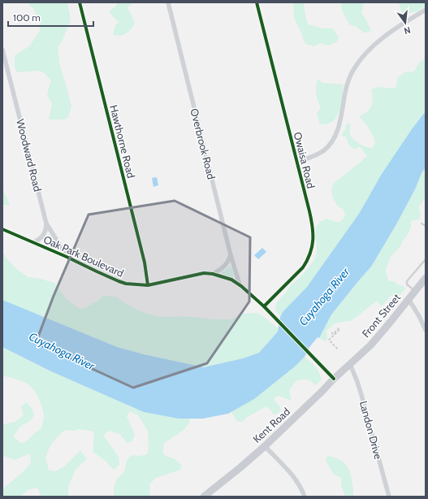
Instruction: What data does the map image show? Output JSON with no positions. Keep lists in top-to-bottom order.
{
  "streets": {
    "main road": ["Front Street", "Kent Road"],
    "street": [
      "Hawthorne Road",
      "Overbrook Road",
      "Woodward Road",
      "Owaisa Road",
      "Oak Park Boulevard",
      "Landon Drive"
    ]
  },
  "crossings": [
    ["Hawthorne Road", "Oak Park Boulevard"],
    ["Overbrook Road", "Oak Park Boulevard"],
    ["Woodward Road", "Oak Park Boulevard"],
    ["Owaisa Road", "Oak Park Boulevard"],
    ["Oak Park Boulevard", "Kent Road"],
    ["Front Street", "Kent Road"],
    ["Front Street", "Landon Drive"],
    ["Kent Road", "Landon Drive"]
  ],
  "water": ["Cuyahoga River"],
  "scale_bar": "100 m",
  "north": "bottom"
}
